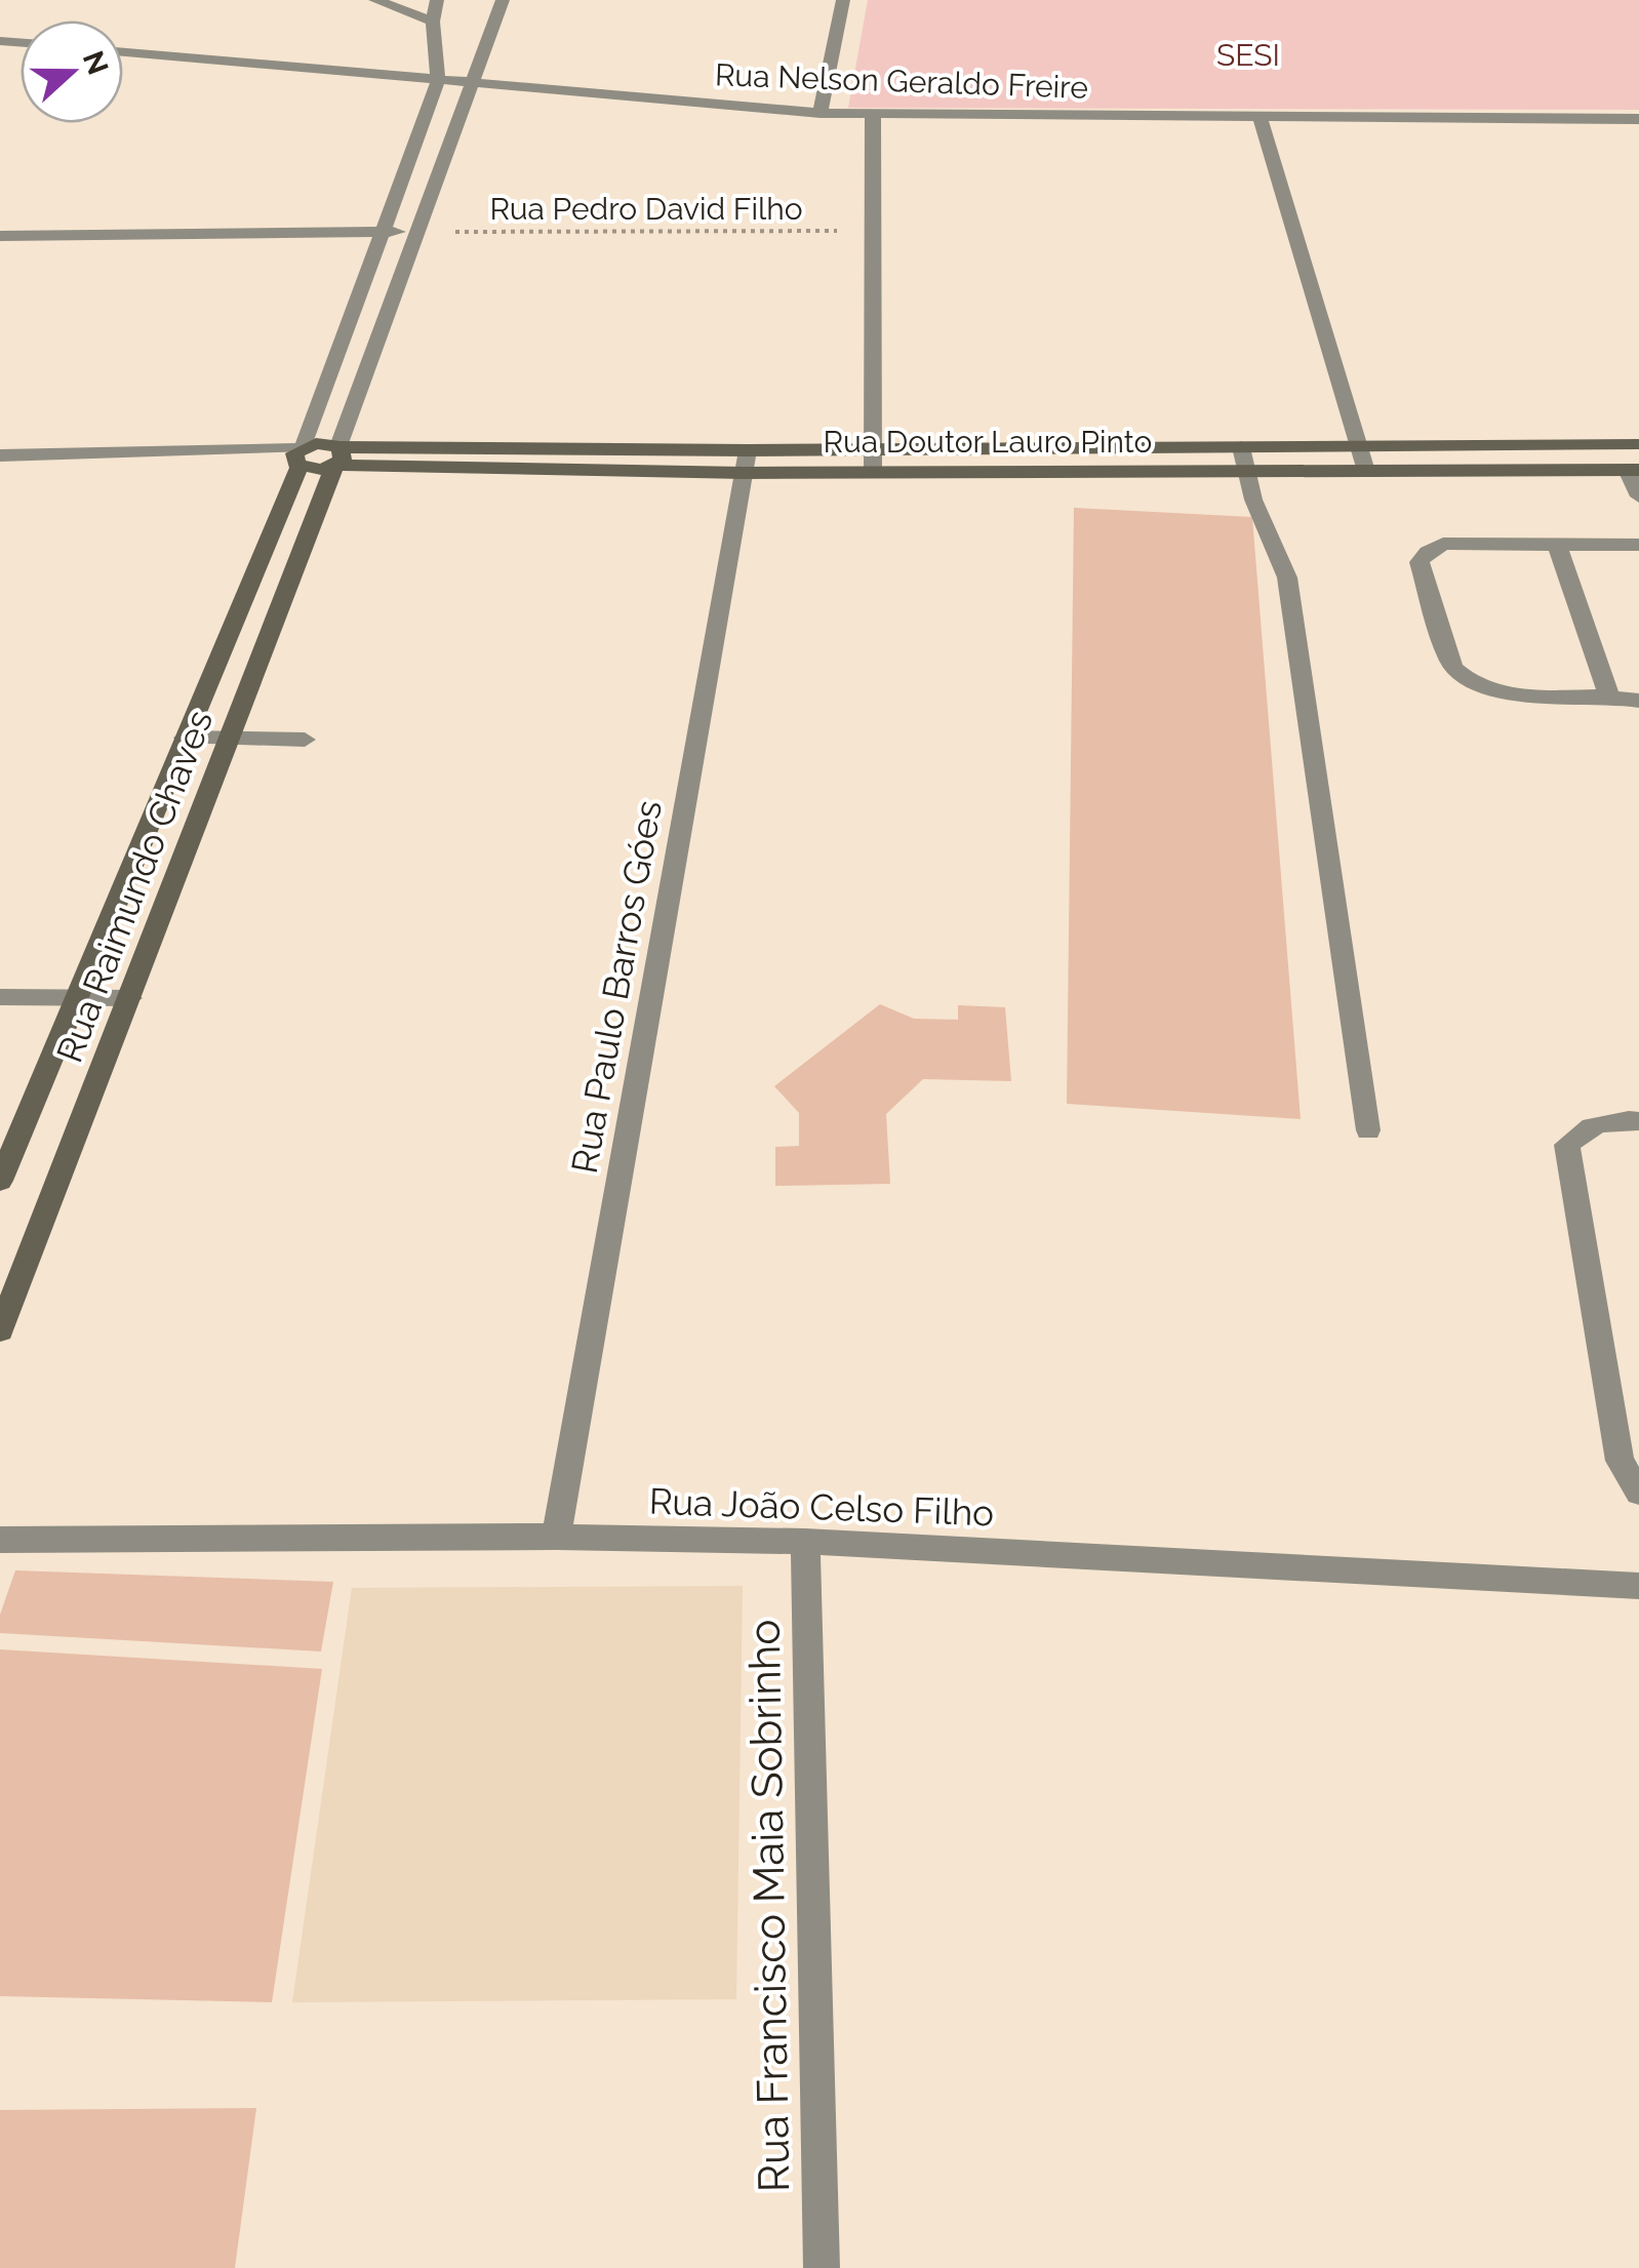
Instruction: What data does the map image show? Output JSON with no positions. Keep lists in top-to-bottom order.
{
  "streets": {
    "street": [
      "Rua Nelson Geraldo Freire",
      "Rua Doutor Lauro Pinto",
      "Rua Raimundo Chaves",
      "Rua Paulo Barros Góes",
      "Rua João Celso Filho",
      "Rua Francisco Maia Sobrinho"
    ],
    "path": ["Rua Pedro David Filho"]
  },
  "crossings": [
    ["Rua Nelson Geraldo Freire", "Rua Raimundo Chaves"],
    ["Rua Pedro David Filho", "Rua Raimundo Chaves"],
    ["Rua Doutor Lauro Pinto", "Rua Raimundo Chaves"],
    ["Rua Doutor Lauro Pinto", "Rua Paulo Barros Góes"],
    ["Rua Paulo Barros Góes", "Rua João Celso Filho"],
    ["Rua João Celso Filho", "Rua Francisco Maia Sobrinho"]
  ],
  "parks": ["SESI"],
  "north": "right"
}
